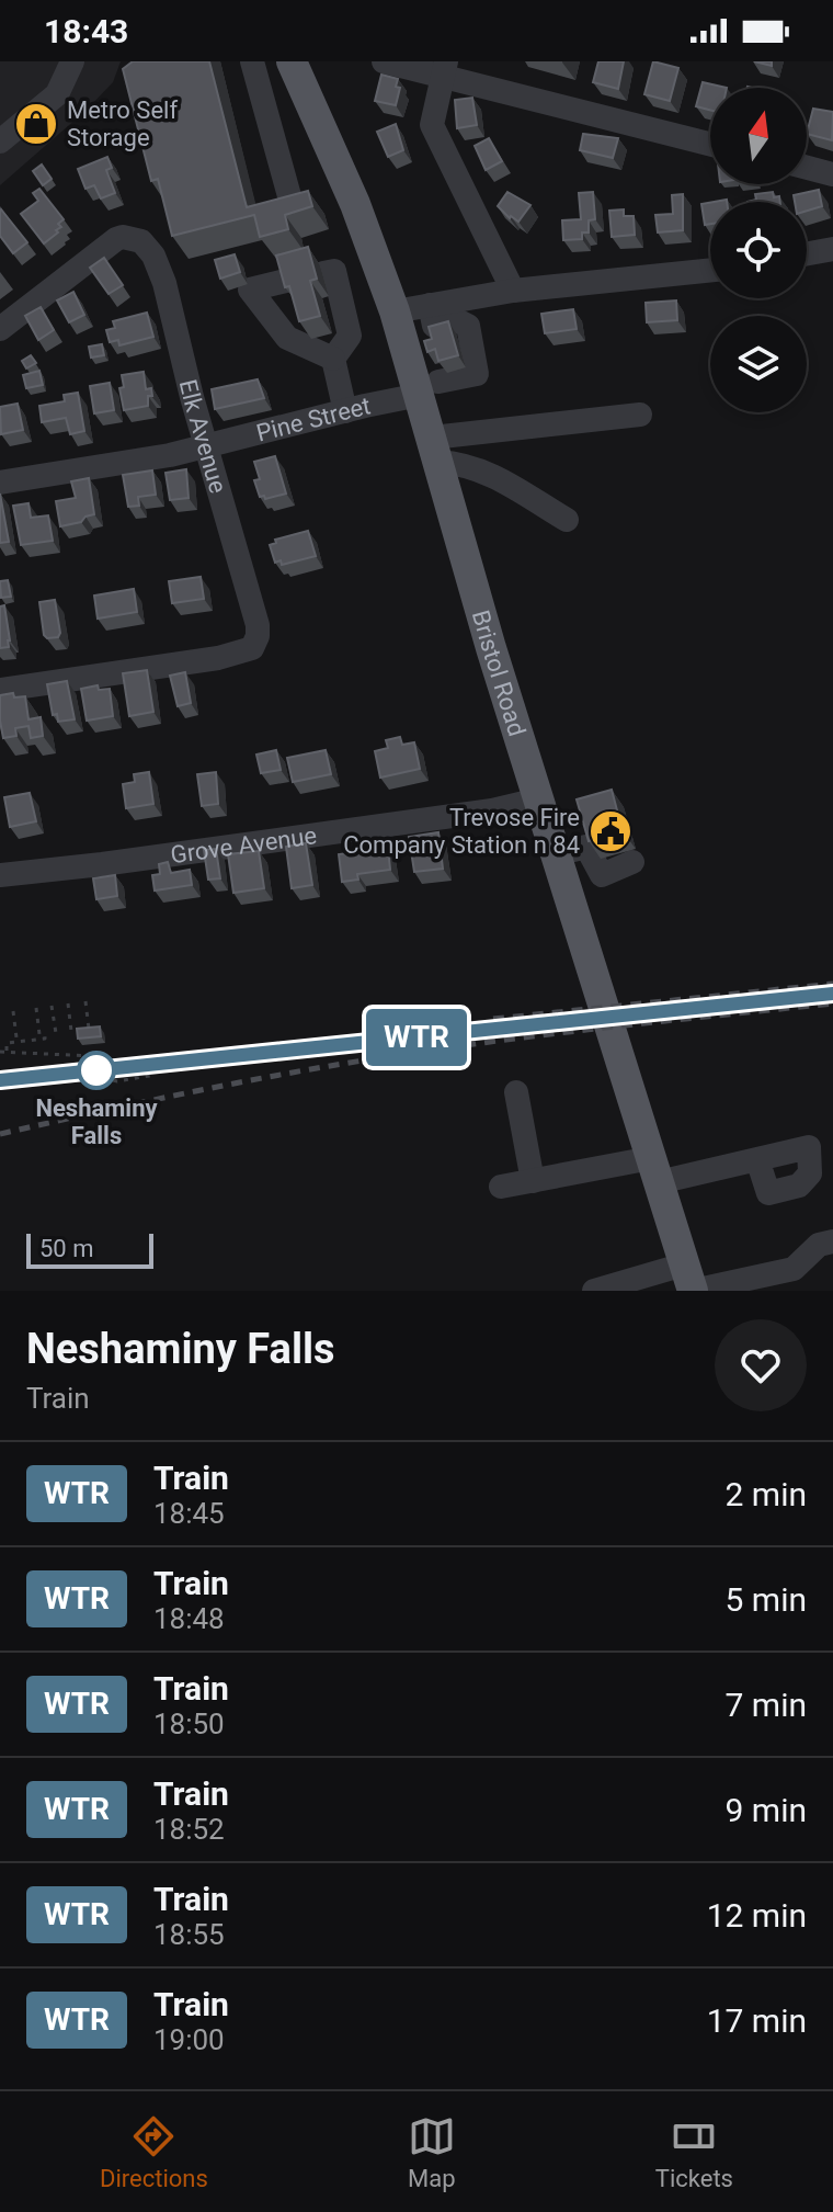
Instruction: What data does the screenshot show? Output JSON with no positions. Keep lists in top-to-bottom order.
{
  "streets": {
    "main road": ["Bristol Road"],
    "street": ["Pine Street", "Elk Avenue", "Grove Avenue"]
  },
  "crossings": [
    ["Pine Street", "Elk Avenue"],
    ["Pine Street", "Bristol Road"],
    ["Bristol Road", "Grove Avenue"]
  ],
  "places": {
    "shop": ["Metro Self Storage"],
    "public building": ["Trevose Fire Company Station n 84"],
    "other": ["Neshaminy Falls"]
  },
  "scale_bar": "50 m",
  "north": "top",
  "page": {
    "status": "18:43",
    "on_map": "WTR",
    "scale": "50 m",
    "heading": ["Neshaminy Falls", "Train"],
    "list": [
      {
        "mark": "WTR",
        "name": "Train",
        "note": "18:45",
        "value": "2 min"
      },
      {
        "mark": "WTR",
        "name": "Train",
        "note": "18:48",
        "value": "5 min"
      },
      {
        "mark": "WTR",
        "name": "Train",
        "note": "18:50",
        "value": "7 min"
      },
      {
        "mark": "WTR",
        "name": "Train",
        "note": "18:52",
        "value": "9 min"
      },
      {
        "mark": "WTR",
        "name": "Train",
        "note": "18:55",
        "value": "12 min"
      },
      {
        "mark": "WTR",
        "name": "Train",
        "note": "19:00",
        "value": "17 min"
      }
    ],
    "tabs": ["Directions", "Map", "Tickets"]
  }
}
